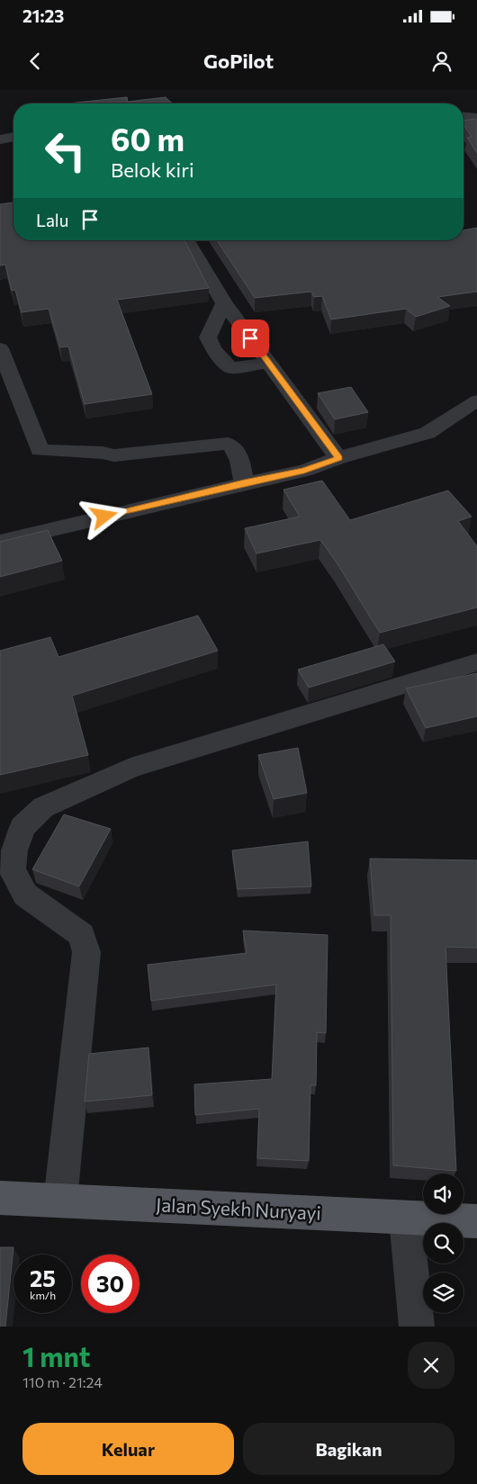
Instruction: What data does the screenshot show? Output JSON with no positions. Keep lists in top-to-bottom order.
{
  "streets": {
    "main road": ["Jalan Syekh Nuryayi"]
  },
  "page": {
    "status": "21:23",
    "header": "GoPilot",
    "turn": ["60 m", "Belok kiri"],
    "then": "Lalu",
    "speed": "25 km/h",
    "limit": "30",
    "heading": ["1 mnt", "110 m · 21:24"],
    "buttons": ["Keluar", "Bagikan"]
  }
}
